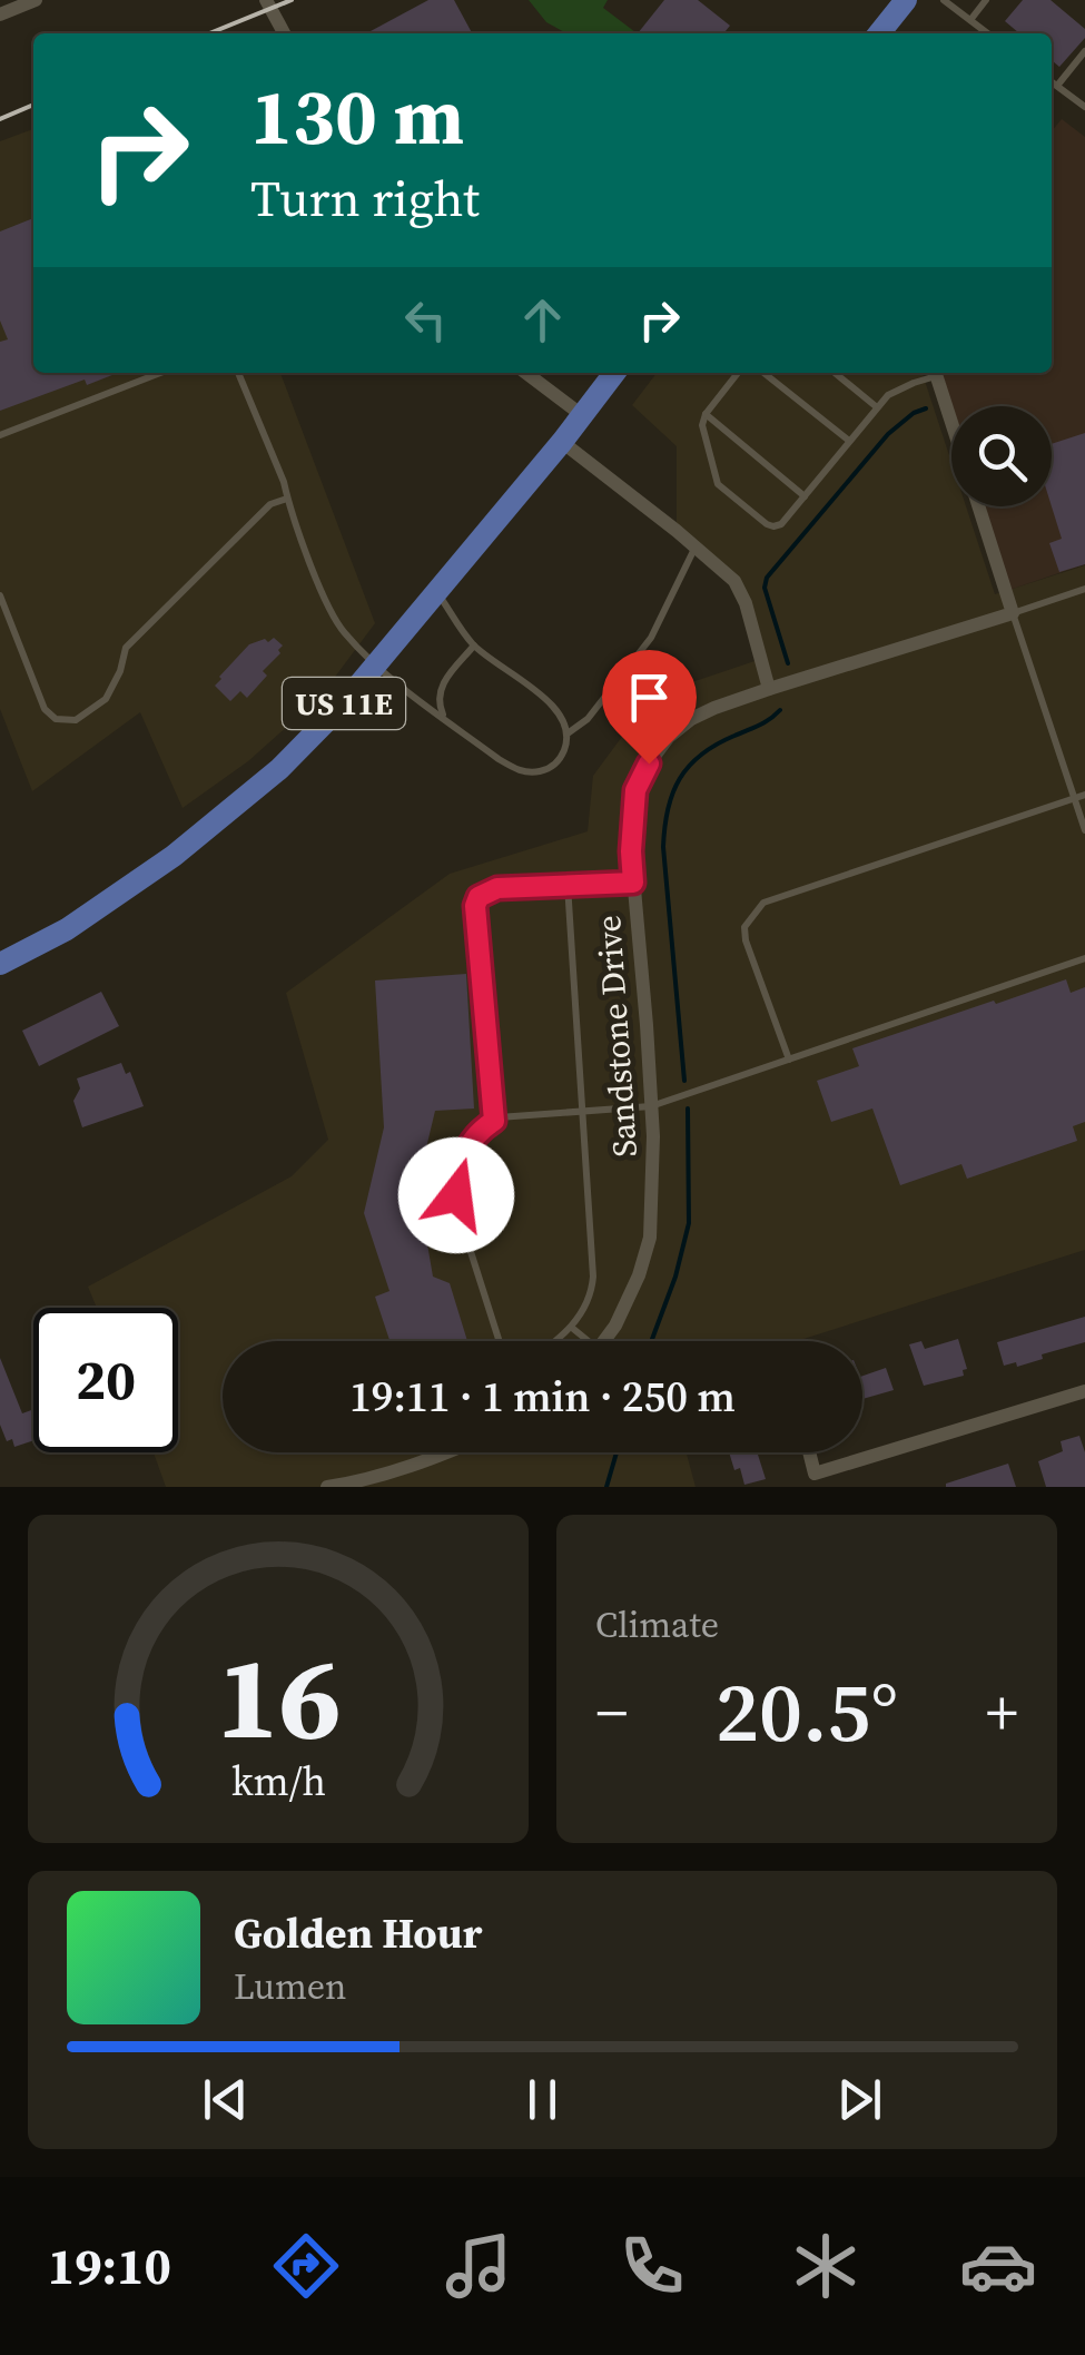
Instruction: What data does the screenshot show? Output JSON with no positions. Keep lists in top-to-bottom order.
{
  "streets": {
    "main road": ["US 11E"],
    "street": ["Sandstone Drive"]
  },
  "page": {
    "turn": ["130 m", "Turn right"],
    "limit": "20",
    "trip": "19:11 · 1 min · 250 m",
    "tile": "Climate",
    "heat": ["−", "20.5°", "+"],
    "song": ["Golden Hour", "Lumen"],
    "tabs": "19:10",
    "gauge": ["16", "km/h"]
  }
}
